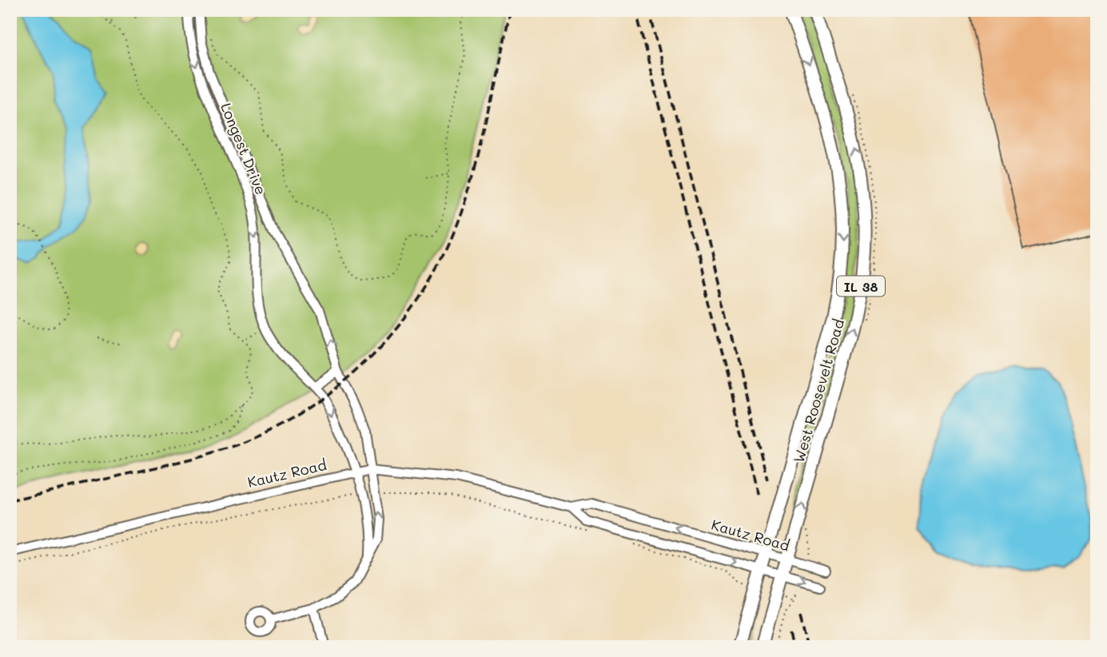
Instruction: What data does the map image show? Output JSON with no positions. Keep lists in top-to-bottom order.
{
  "streets": {
    "main road": ["IL 38", "West Roosevelt Road"],
    "street": ["Longest Drive", "Kautz Road"]
  },
  "crossings": [
    ["Longest Drive", "Kautz Road"],
    ["IL 38", "West Roosevelt Road"],
    ["IL 38", "Kautz Road"],
    ["West Roosevelt Road", "Kautz Road"]
  ]
}
